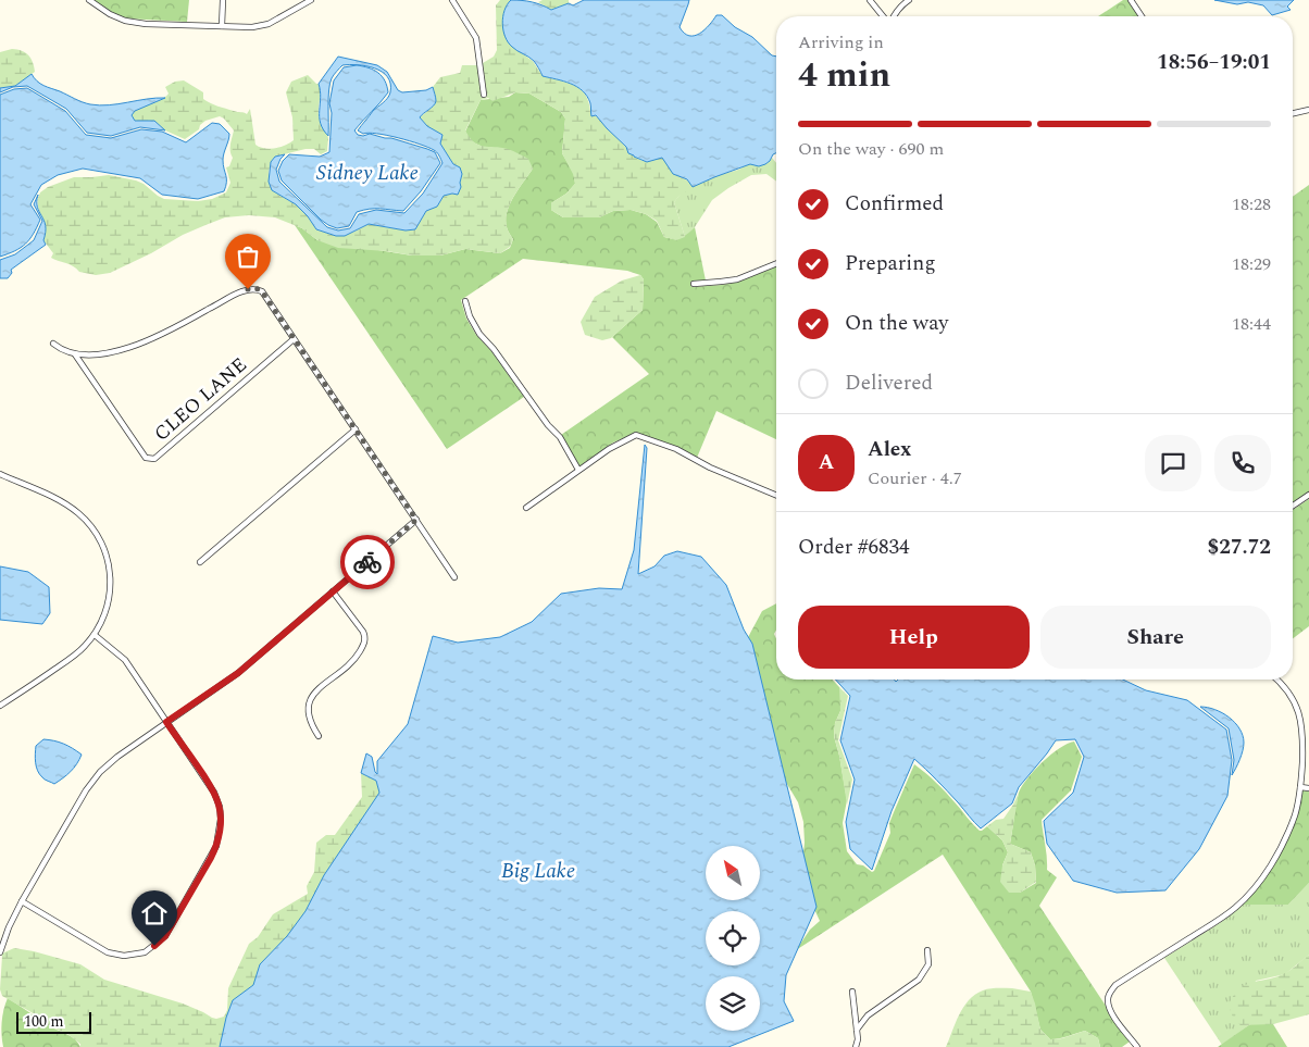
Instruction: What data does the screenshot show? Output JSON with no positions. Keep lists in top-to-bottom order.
{
  "streets": {
    "street": ["CLEO LANE"]
  },
  "water": ["Sidney Lake", "Big Lake"],
  "scale_bar": "100 m",
  "north": "top left",
  "page": {
    "heading": ["4 min", "Arriving in", "18:56–19:01"],
    "panel": [
      "Alex",
      "Courier · 4.7",
      "Order #6834",
      "$27.72"
    ],
    "bar": "On the way · 690 m",
    "list": [
      ["Confirmed", "18:28"],
      ["Preparing", "18:29"],
      ["On the way", "18:44"],
      "Delivered"
    ],
    "round": "A",
    "buttons": ["Help", "Share"],
    "scale": "100 m"
  }
}
